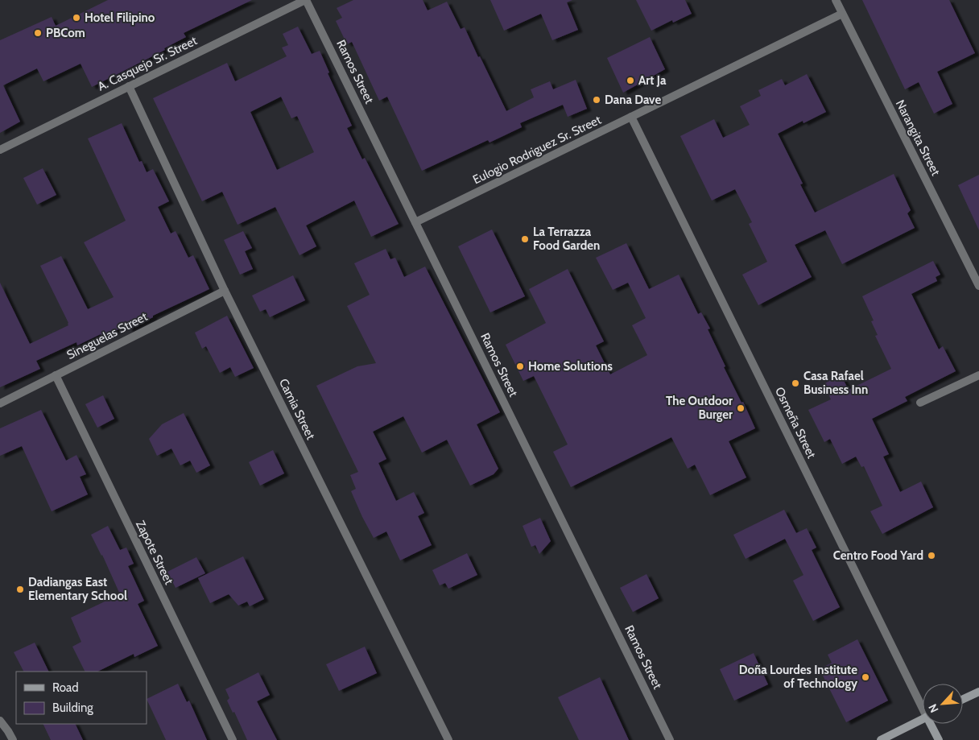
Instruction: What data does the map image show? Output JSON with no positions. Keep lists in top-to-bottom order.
{
  "streets": {
    "street": [
      "A. Casquejo Sr. Street",
      "Ramos Street",
      "Narangita Street",
      "Eulogio Rodriguez Sr. Street",
      "Sineguelas Street",
      "Camia Street",
      "Osmeña Street",
      "Zapote Street"
    ]
  },
  "crossings": [
    ["A. Casquejo Sr. Street", "Ramos Street"],
    ["A. Casquejo Sr. Street", "Camia Street"],
    ["Ramos Street", "Eulogio Rodriguez Sr. Street"],
    ["Narangita Street", "Eulogio Rodriguez Sr. Street"],
    ["Eulogio Rodriguez Sr. Street", "Osmeña Street"],
    ["Sineguelas Street", "Camia Street"],
    ["Sineguelas Street", "Zapote Street"]
  ],
  "places": [
    "Hotel Filipino",
    "PBCom",
    "Art Ja",
    "Dana Dave",
    "La Terrazza Food Garden",
    "Home Solutions",
    "Casa Rafael Business Inn",
    "The Outdoor Burger",
    "Centro Food Yard",
    "Dadiangas East Elementary School",
    "Doña Lourdes Institute of Technology"
  ],
  "legend": ["Road", "Building"],
  "north": "bottom left"
}
